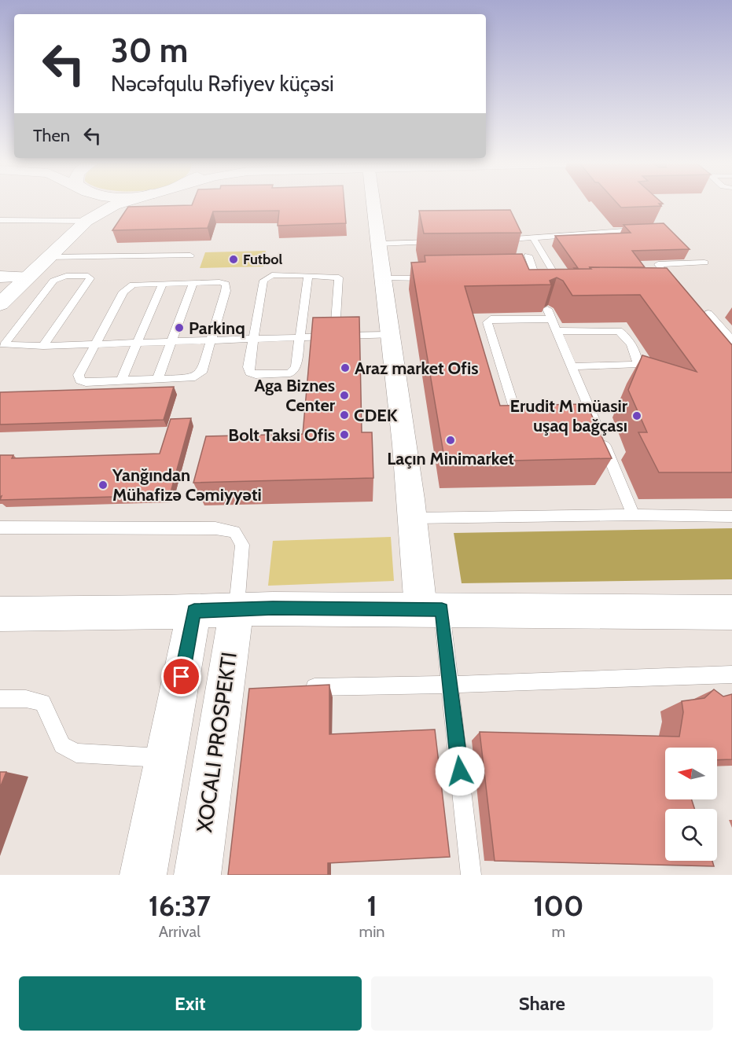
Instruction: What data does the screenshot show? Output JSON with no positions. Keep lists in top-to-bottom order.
{
  "places": [
    "Futbol",
    "Parkinq",
    "Araz market Ofis",
    "Aga Biznes Center",
    "CDEK",
    "Erudit M müasir uşaq bağçası",
    "Bolt Taksi Ofis",
    "Laçın Minimarket",
    "Yanğından Mühafizə Cəmiyyəti"
  ],
  "north": "left",
  "page": {
    "turn": ["30 m", "Nəcəfqulu Rəfiyev küçəsi"],
    "then": "Then",
    "eta": [
      "16:37",
      "Arrival",
      "1",
      "min",
      "100",
      "m"
    ],
    "buttons": ["Exit", "Share"]
  }
}
